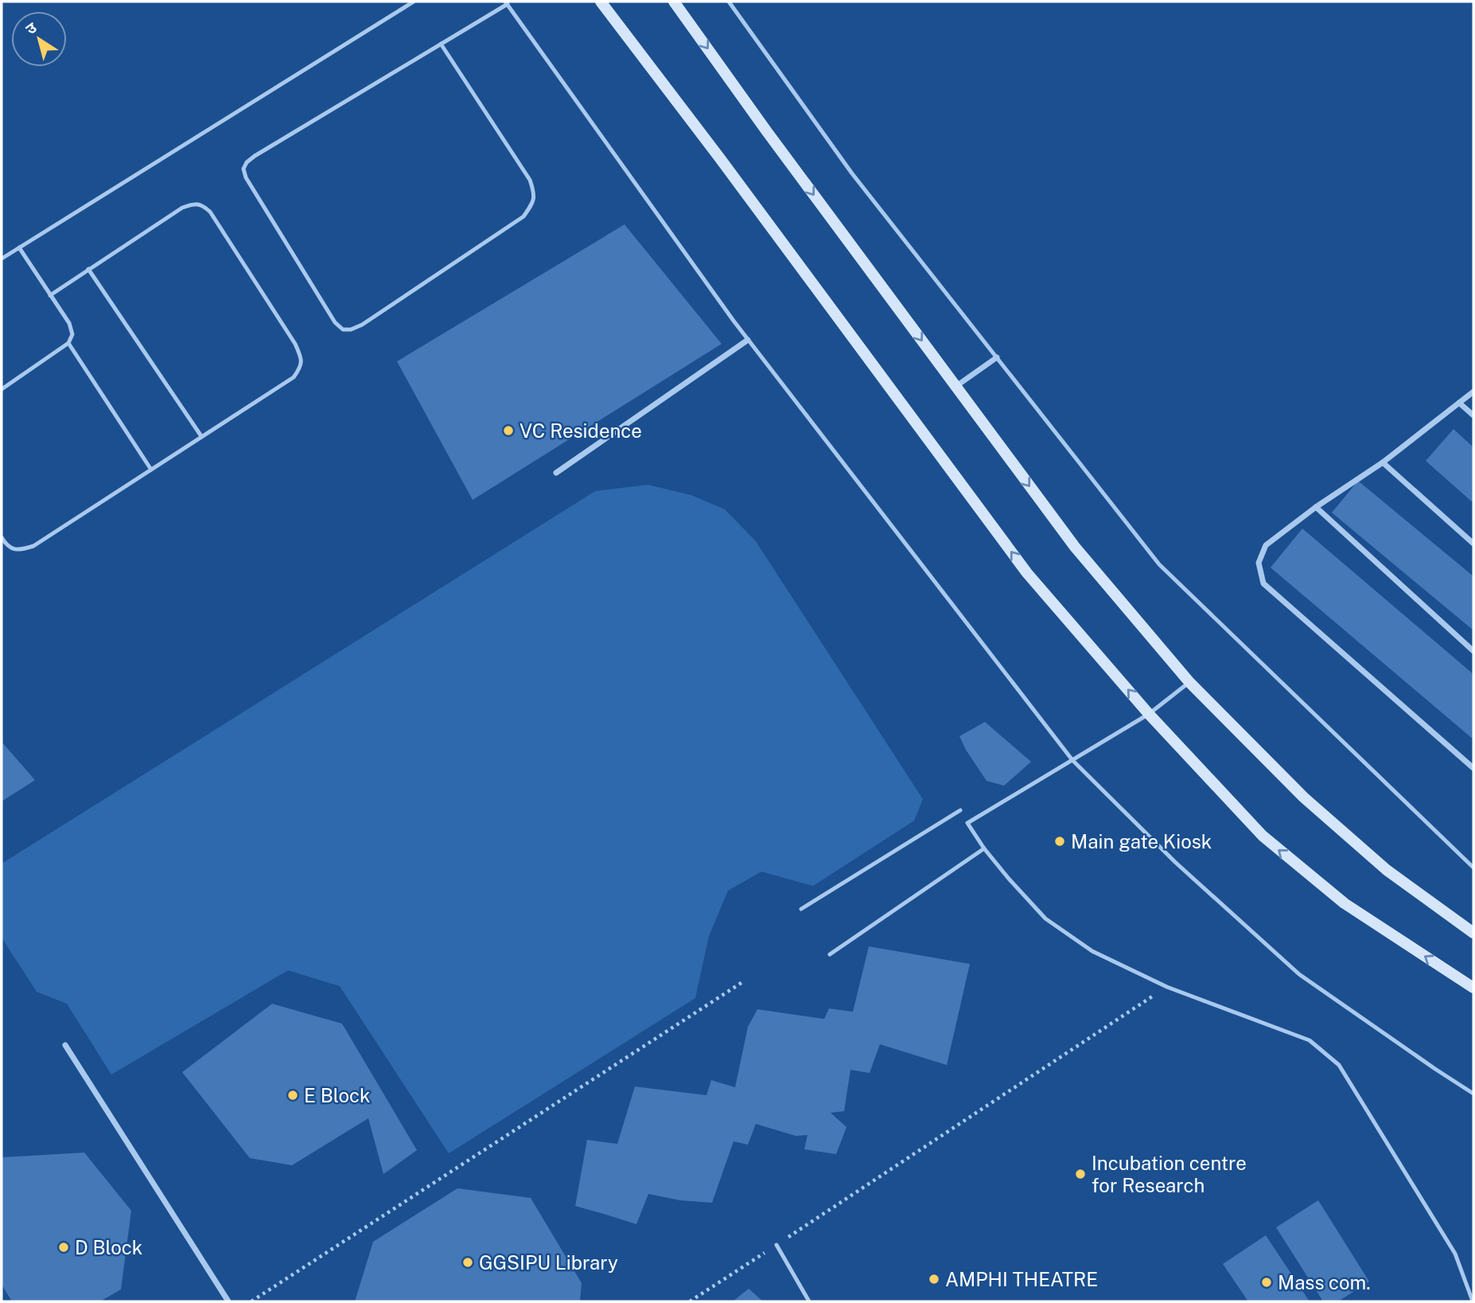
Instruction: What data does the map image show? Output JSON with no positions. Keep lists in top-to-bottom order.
{
  "places": [
    "VC Residence",
    "Main gate Kiosk",
    "E Block",
    "Incubation centre for Research",
    "D Block",
    "GGSIPU Library",
    "AMPHI THEATRE",
    "Mass com."
  ],
  "north": "top left"
}
